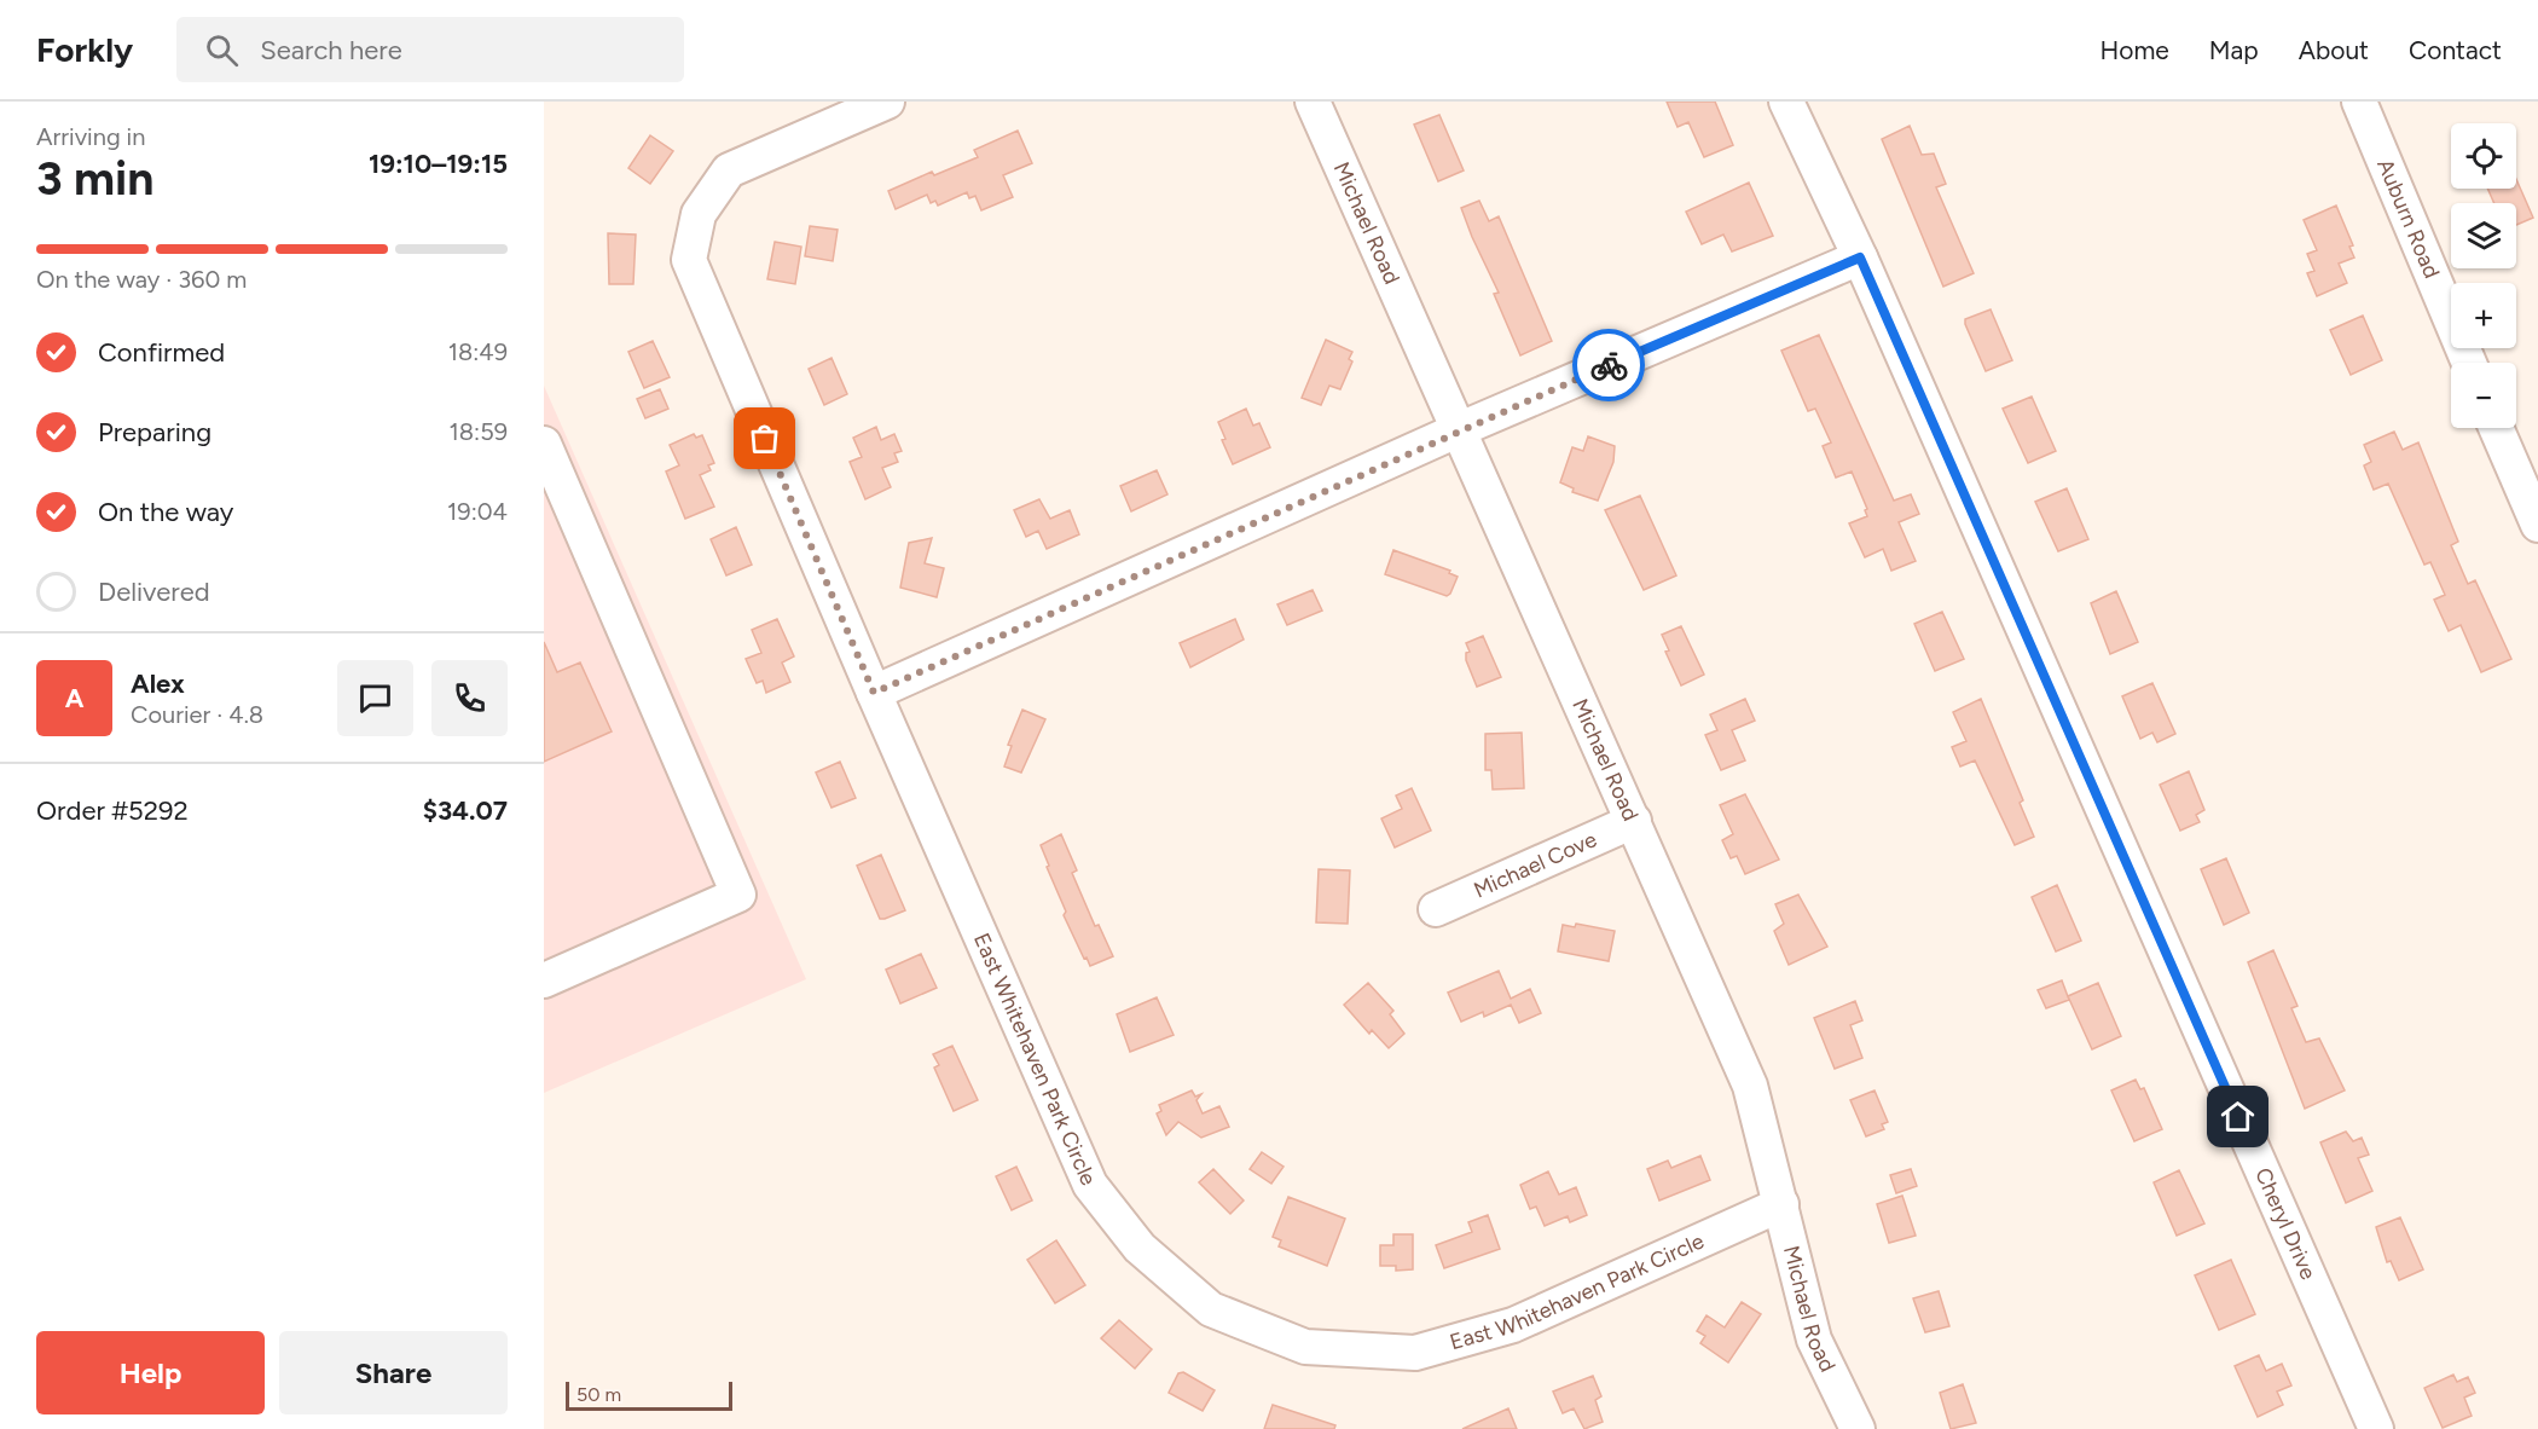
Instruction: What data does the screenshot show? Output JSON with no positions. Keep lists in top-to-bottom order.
{
  "streets": {
    "street": [
      "Auburn Road",
      "Michael Road",
      "Michael Cove",
      "East Whitehaven Park Circle",
      "Cheryl Drive"
    ]
  },
  "crossings": [
    ["Michael Road", "Michael Cove"],
    ["Michael Road", "East Whitehaven Park Circle"]
  ],
  "scale_bar": "50 m",
  "page": {
    "header": "Forkly",
    "search": "Search here",
    "nav": [
      "Home",
      "Map",
      "About",
      "Contact"
    ],
    "heading": ["3 min", "Arriving in", "19:10–19:15"],
    "panel": [
      "Alex",
      "Courier · 4.8",
      "Order #5292",
      "$34.07"
    ],
    "map_buttons": ["+", "−"],
    "bar": "On the way · 360 m",
    "list": [
      ["Confirmed", "18:49"],
      ["Preparing", "18:59"],
      ["On the way", "19:04"],
      "Delivered"
    ],
    "round": "A",
    "buttons": ["Help", "Share"],
    "scale": "50 m"
  }
}
